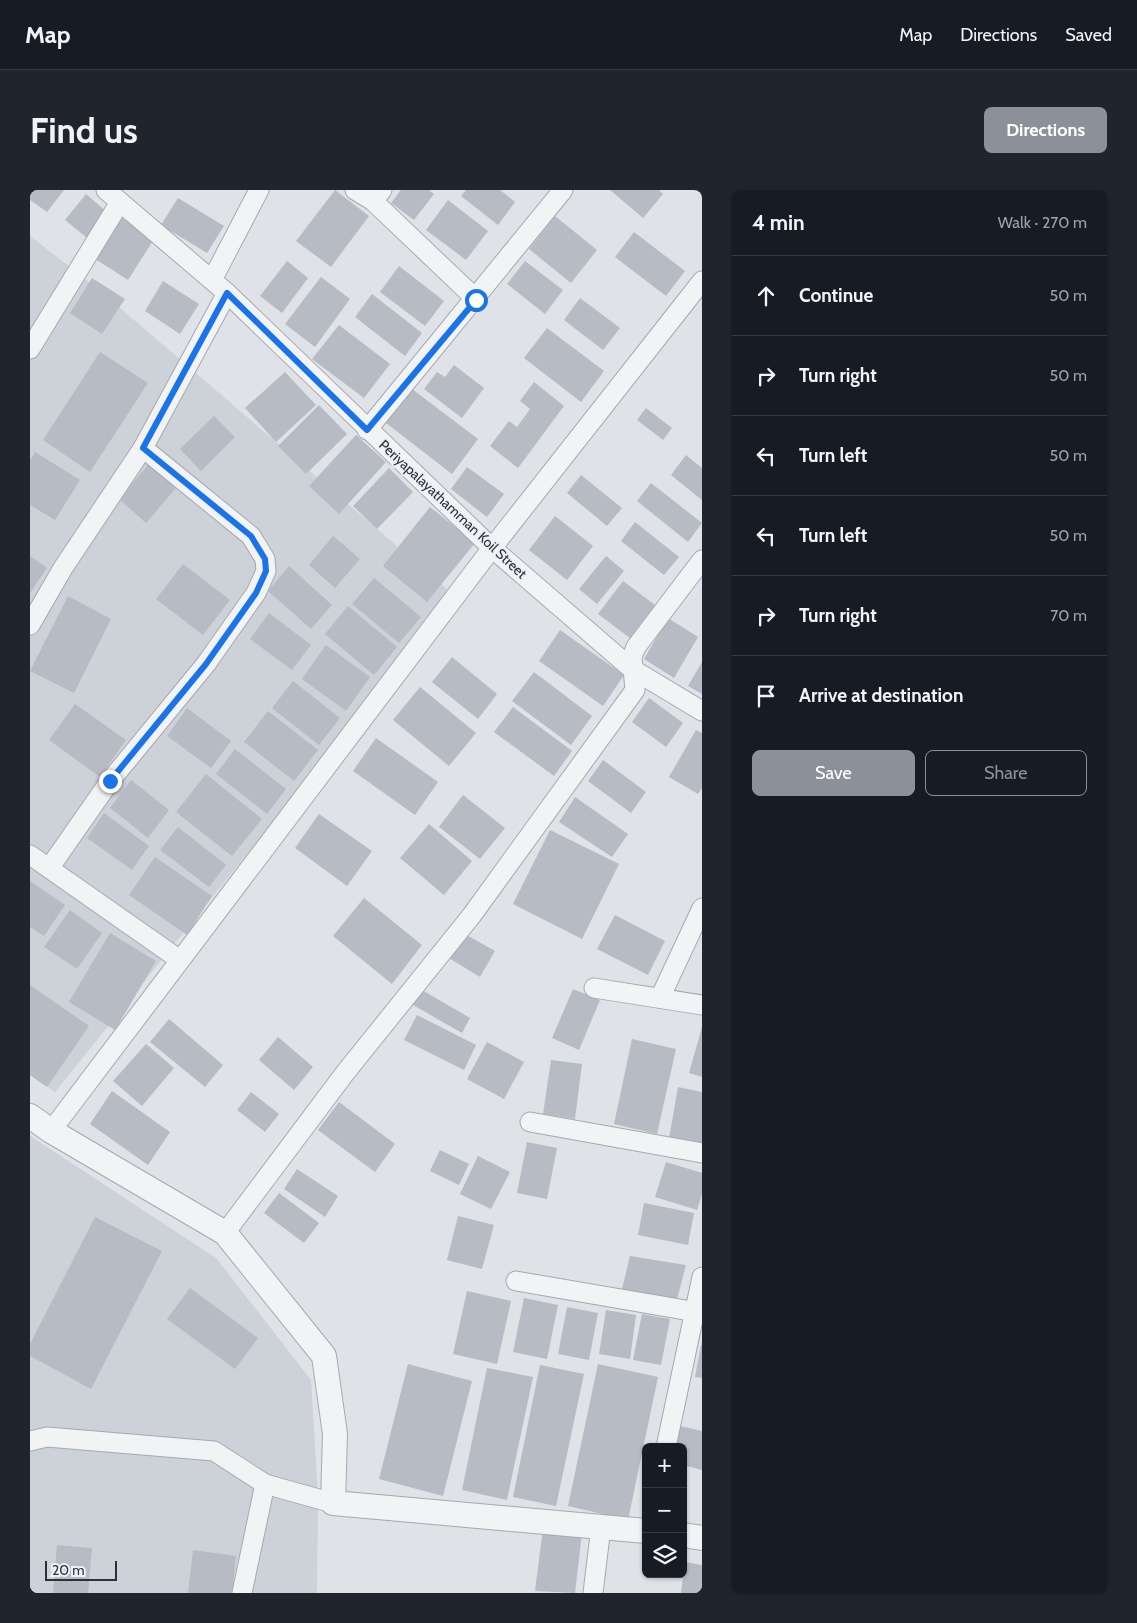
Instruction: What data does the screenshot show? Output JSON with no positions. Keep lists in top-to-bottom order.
{
  "streets": {
    "street": ["Periyapalayathamman Koil Street"]
  },
  "scale_bar": "20 m",
  "page": {
    "header": "Map",
    "nav": ["Map", "Directions", "Saved"],
    "buttons": [
      "Directions",
      ["Save", "Share"]
    ],
    "title": "Find us",
    "heading": ["4 min", "Walk · 270 m"],
    "list": [
      ["Continue", "50 m"],
      ["Turn right", "50 m"],
      ["Turn left", "50 m"],
      ["Turn left", "50 m"],
      ["Turn right", "70 m"],
      "Arrive at destination"
    ],
    "map_buttons": ["+", "−"],
    "scale": "20 m"
  }
}
